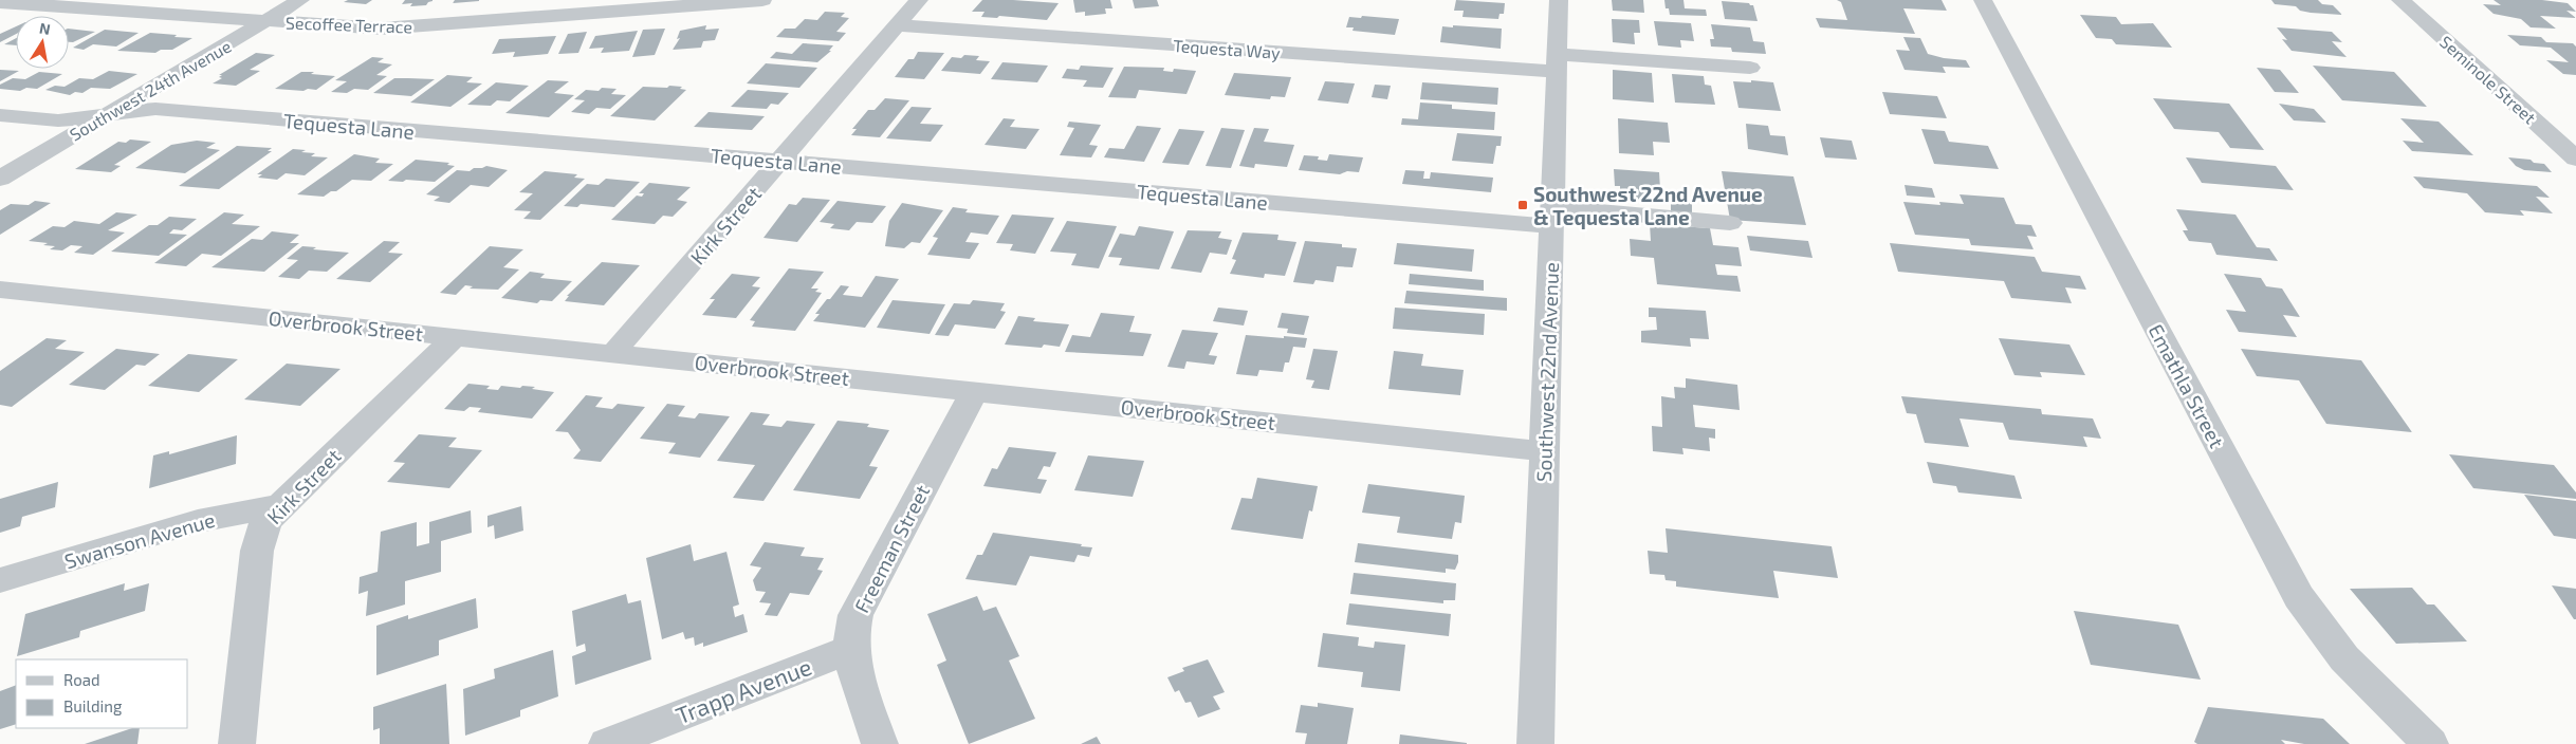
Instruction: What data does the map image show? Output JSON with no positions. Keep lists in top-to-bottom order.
{
  "streets": {
    "street": [
      "Secoffee Terrace",
      "Tequesta Way",
      "Seminole Street",
      "Southwest 24th Avenue",
      "Tequesta Lane",
      "Kirk Street",
      "Overbrook Street",
      "Southwest 22nd Avenue",
      "Emathla Street",
      "Swanson Avenue",
      "Freeman Street",
      "Trapp Avenue"
    ]
  },
  "crossings": [
    ["Secoffee Terrace", "Southwest 24th Avenue"],
    ["Tequesta Way", "Kirk Street"],
    ["Tequesta Way", "Southwest 22nd Avenue"],
    ["Southwest 24th Avenue", "Tequesta Lane"],
    ["Tequesta Lane", "Kirk Street"],
    ["Tequesta Lane", "Southwest 22nd Avenue"],
    ["Kirk Street", "Overbrook Street"],
    ["Kirk Street", "Swanson Avenue"],
    ["Overbrook Street", "Southwest 22nd Avenue"],
    ["Overbrook Street", "Freeman Street"],
    ["Freeman Street", "Trapp Avenue"]
  ],
  "places": {
    "transit": ["Southwest 22nd Avenue & Tequesta Lane"]
  },
  "legend": ["Road", "Building"],
  "north": "top"
}
